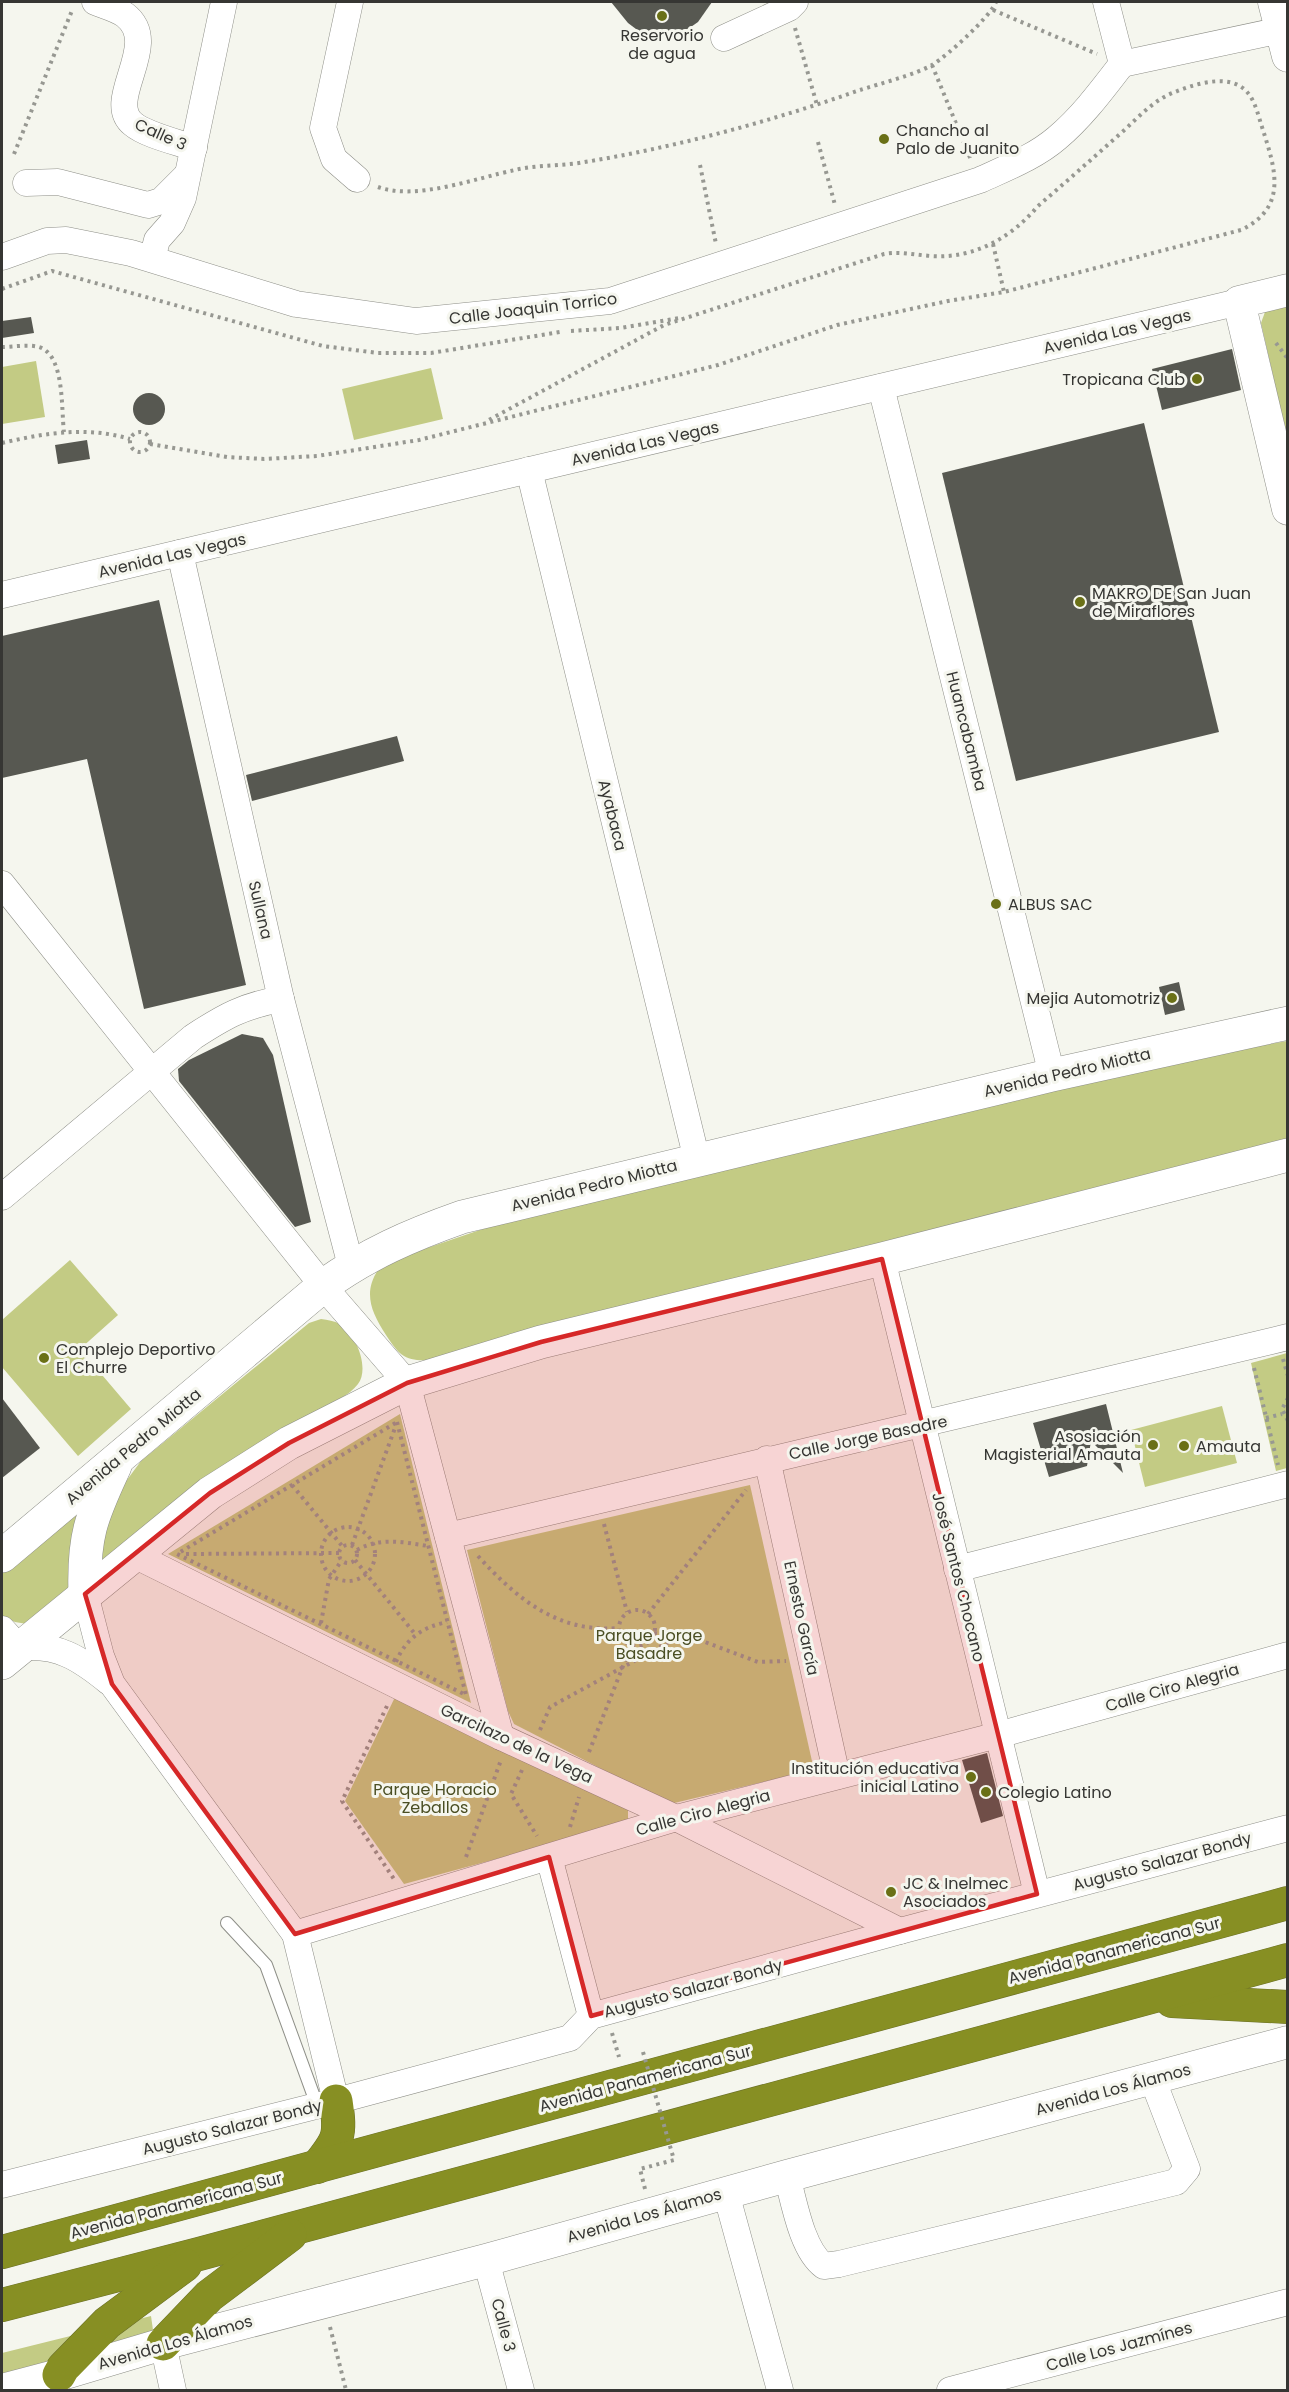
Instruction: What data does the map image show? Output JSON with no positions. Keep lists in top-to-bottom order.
{
  "streets": {
    "highway": ["Avenida Panamericana Sur"],
    "main road": ["Avenida Pedro Miotta"],
    "street": [
      "Calle 3",
      "Calle Joaquin Torrico",
      "Avenida Las Vegas",
      "Huancabamba",
      "Ayabaca",
      "Sullana",
      "Calle Jorge Basadre",
      "José Santos Chocano",
      "Ernesto García",
      "Calle Ciro Alegria",
      "Garcilazo de la Vega",
      "Augusto Salazar Bondy",
      "Avenida Los Álamos",
      "Calle Los Jazmínes"
    ]
  },
  "crossings": [
    ["Calle 3", "Avenida Los Álamos"],
    ["Avenida Las Vegas", "Huancabamba"],
    ["Avenida Las Vegas", "Ayabaca"],
    ["Avenida Las Vegas", "Sullana"],
    ["Huancabamba", "Avenida Pedro Miotta"],
    ["Ayabaca", "Avenida Pedro Miotta"],
    ["Sullana", "Avenida Pedro Miotta"],
    ["Calle Jorge Basadre", "José Santos Chocano"],
    ["Calle Jorge Basadre", "Ernesto García"],
    ["José Santos Chocano", "Calle Ciro Alegria"],
    ["José Santos Chocano", "Augusto Salazar Bondy"],
    ["Ernesto García", "Calle Ciro Alegria"],
    ["Calle Ciro Alegria", "Garcilazo de la Vega"],
    ["Garcilazo de la Vega", "Augusto Salazar Bondy"]
  ],
  "parks": ["Parque Jorge Basadre", "Parque Horacio Zeballos"],
  "places": [
    "Reservorio de agua",
    "Chancho al Palo de Juanito",
    "Tropicana Club",
    "MAKRO DE San Juan de Miraflores",
    "ALBUS SAC",
    "Mejia Automotriz",
    "Complejo Deportivo El Churre",
    "Asosiación Magisterial Amauta",
    "Amauta",
    "Institución educativa inicial Latino",
    "Colegio Latino",
    "JC & Inelmec Asociados"
  ]
}
